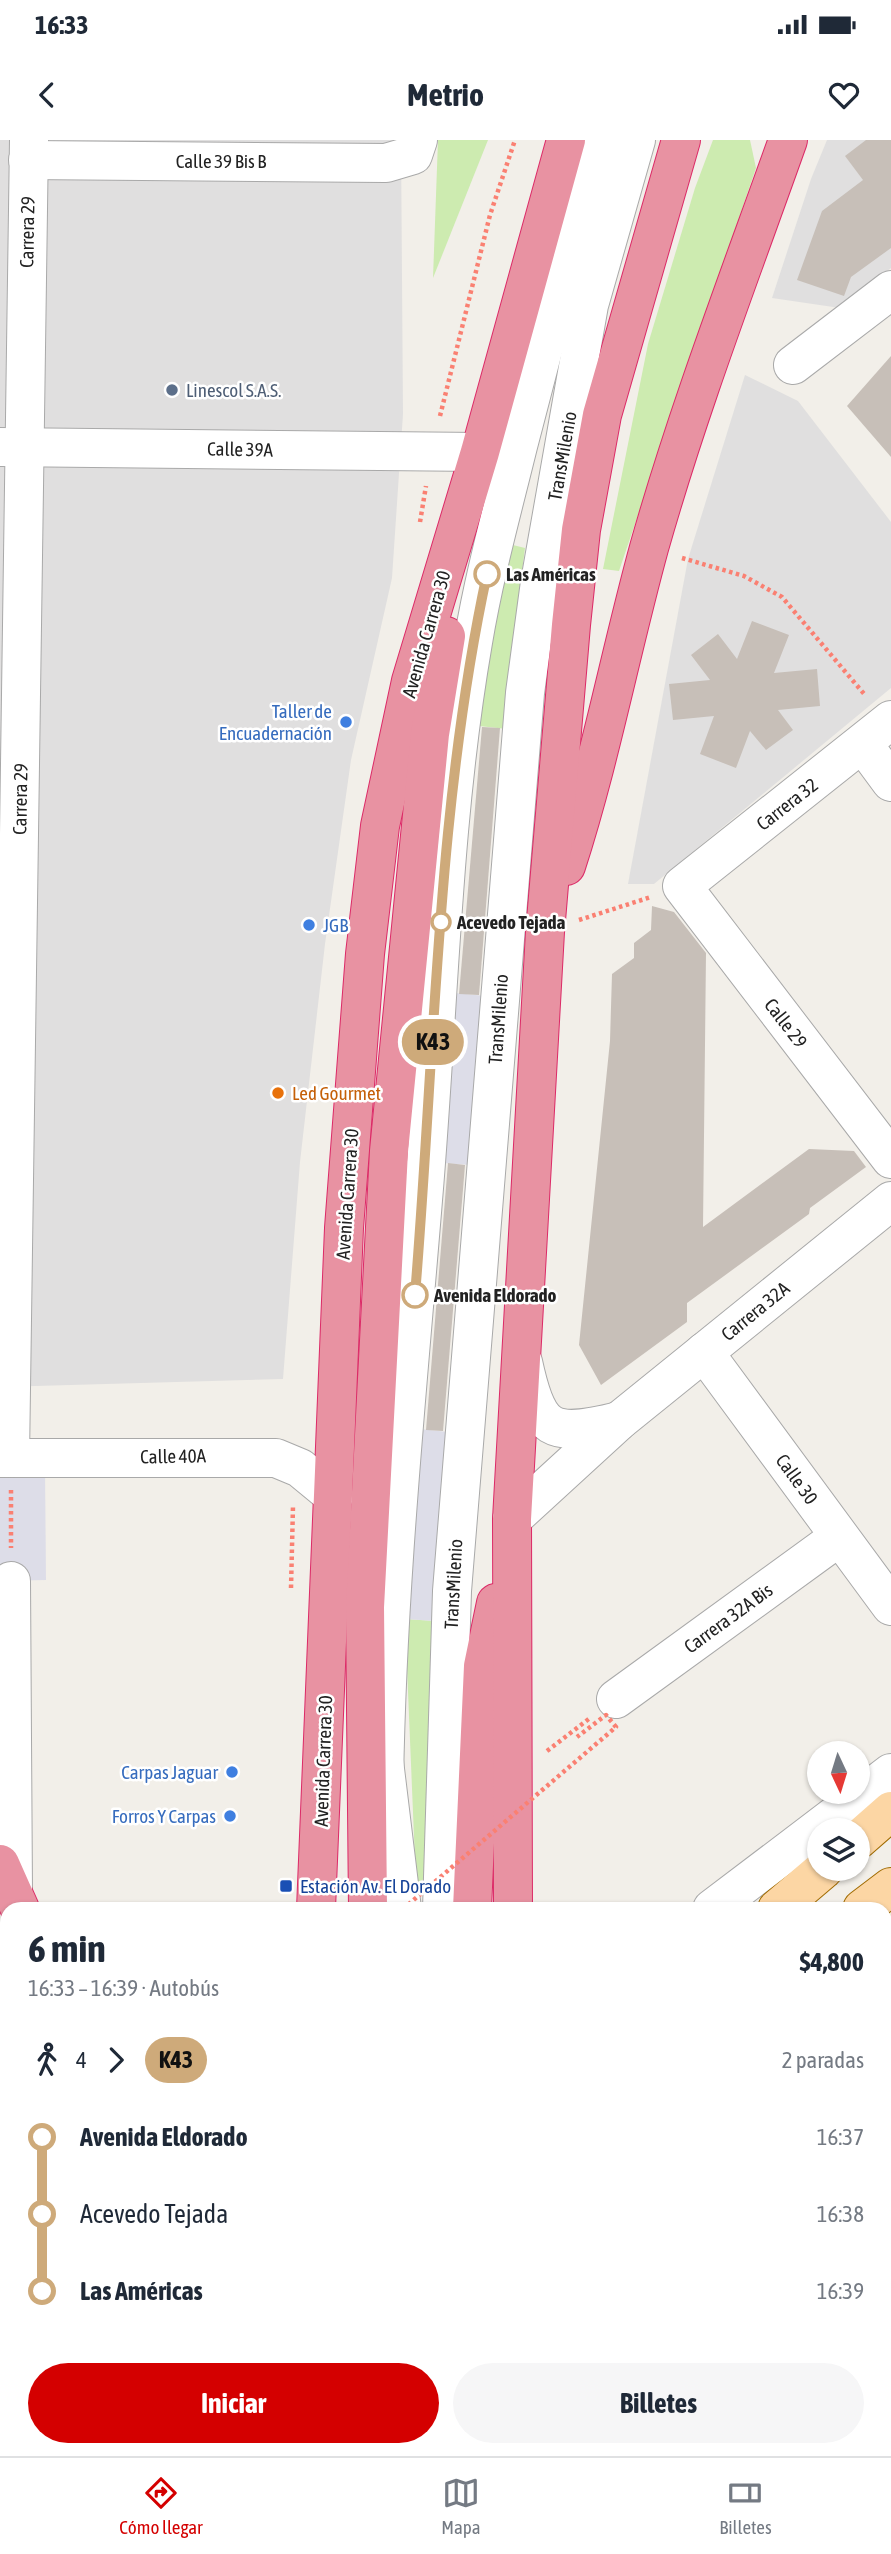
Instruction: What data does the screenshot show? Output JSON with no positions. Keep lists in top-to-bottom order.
{
  "streets": {
    "highway": ["Avenida Carrera 30"],
    "street": [
      "Calle 39 Bis B",
      "Carrera 29",
      "Calle 39A",
      "TransMilenio",
      "Carrera 32",
      "Calle 29",
      "Carrera 32A",
      "Calle 40A",
      "Calle 30",
      "Carrera 32A Bis"
    ]
  },
  "crossings": [
    ["Calle 39 Bis B", "Carrera 29"],
    ["Carrera 29", "Calle 39A"],
    ["Carrera 29", "Calle 40A"],
    ["Calle 39A", "Avenida Carrera 30"],
    ["Avenida Carrera 30", "Calle 40A"],
    ["Carrera 32", "Calle 29"],
    ["Carrera 32A", "Calle 30"],
    ["Calle 30", "Carrera 32A Bis"]
  ],
  "places": {
    "other": [
      "Linescol S.A.S.",
      "Las Américas",
      "Taller de Encuadernación",
      "Acevedo Tejada",
      "JGB",
      "Led Gourmet",
      "Avenida Eldorado",
      "Carpas Jaguar",
      "Forros Y Carpas"
    ],
    "transit": ["Estación Av. El Dorado"]
  },
  "lines": ["bus line K43"],
  "north": "bottom",
  "page": {
    "status": "16:33",
    "header": "Metrio",
    "on_map": "K43",
    "heading": ["6 min", "16:33 – 16:39 · Autobús", "$4,800"],
    "legs": ["4", "K43", "2 paradas"],
    "list": [
      {
        "name": "Avenida Eldorado",
        "value": "16:37"
      },
      {
        "name": "Acevedo Tejada",
        "value": "16:38"
      },
      {
        "name": "Las Américas",
        "value": "16:39"
      }
    ],
    "buttons": ["Iniciar", "Billetes"],
    "tabs": ["Cómo llegar", "Mapa", "Billetes"]
  }
}
